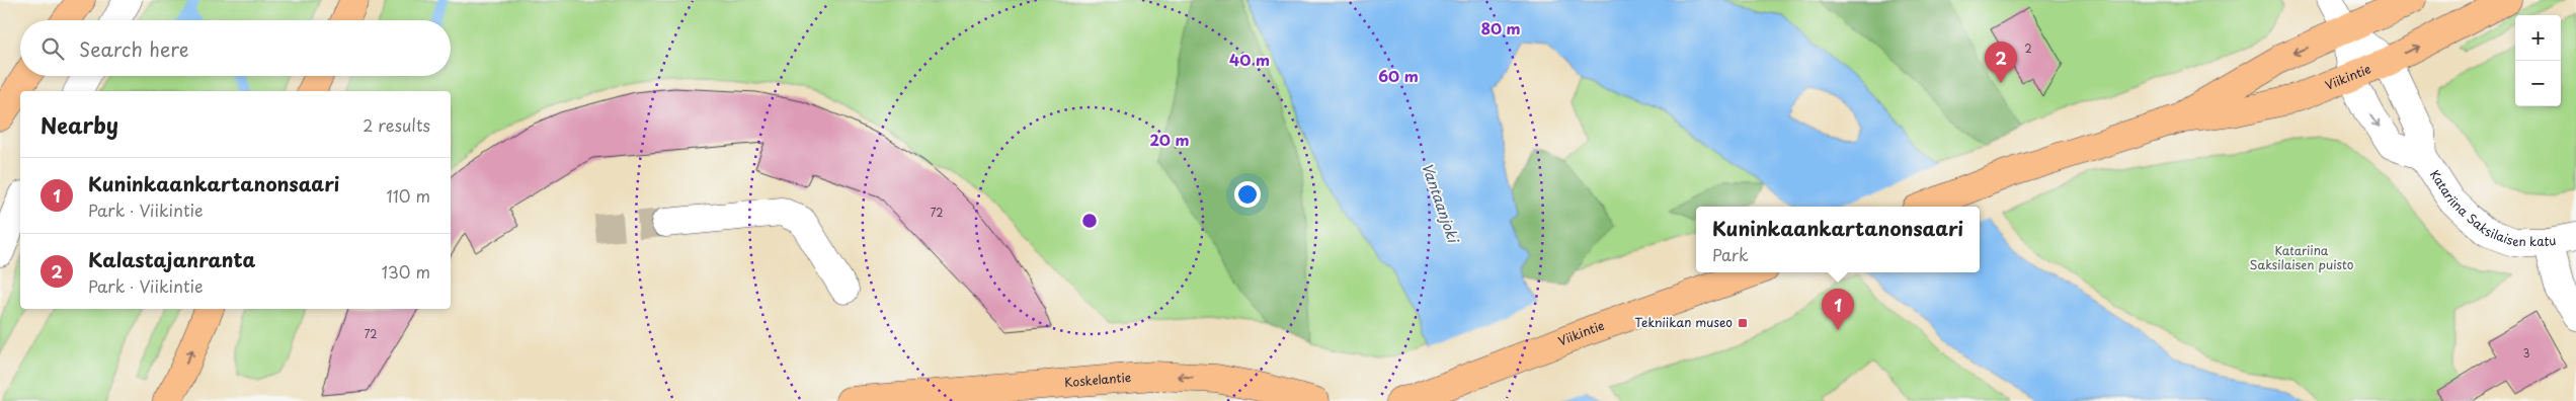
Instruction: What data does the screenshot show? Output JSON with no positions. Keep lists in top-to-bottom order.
{
  "streets": {
    "main road": ["Viikintie", "Koskelantie"],
    "street": ["Katariina Saksilaisen katu"]
  },
  "crossings": [
    ["Viikintie", "Katariina Saksilaisen katu"]
  ],
  "one_way": ["Koskelantie"],
  "water": ["Vantaanjoki"],
  "parks": ["Katariina Saksilaisen puisto"],
  "places": {
    "transit": ["Tekniikan museo"]
  },
  "house_numbers": [
    "2",
    "72",
    "72",
    "3"
  ],
  "page": {
    "map_buttons": ["+", "−"],
    "search": "Search here",
    "pins": ["2", "1"],
    "heading": ["Nearby", "2 results"],
    "list": [
      {
        "mark": "1",
        "name": "Kuninkaankartanonsaari",
        "note": "Park · Viikintie",
        "value": "110 m"
      },
      {
        "mark": "2",
        "name": "Kalastajanranta",
        "note": "Park · Viikintie",
        "value": "130 m"
      }
    ],
    "popup": ["Kuninkaankartanonsaari", "Park"]
  },
  "rings": [
    "80 m",
    "40 m",
    "60 m",
    "20 m"
  ]
}
